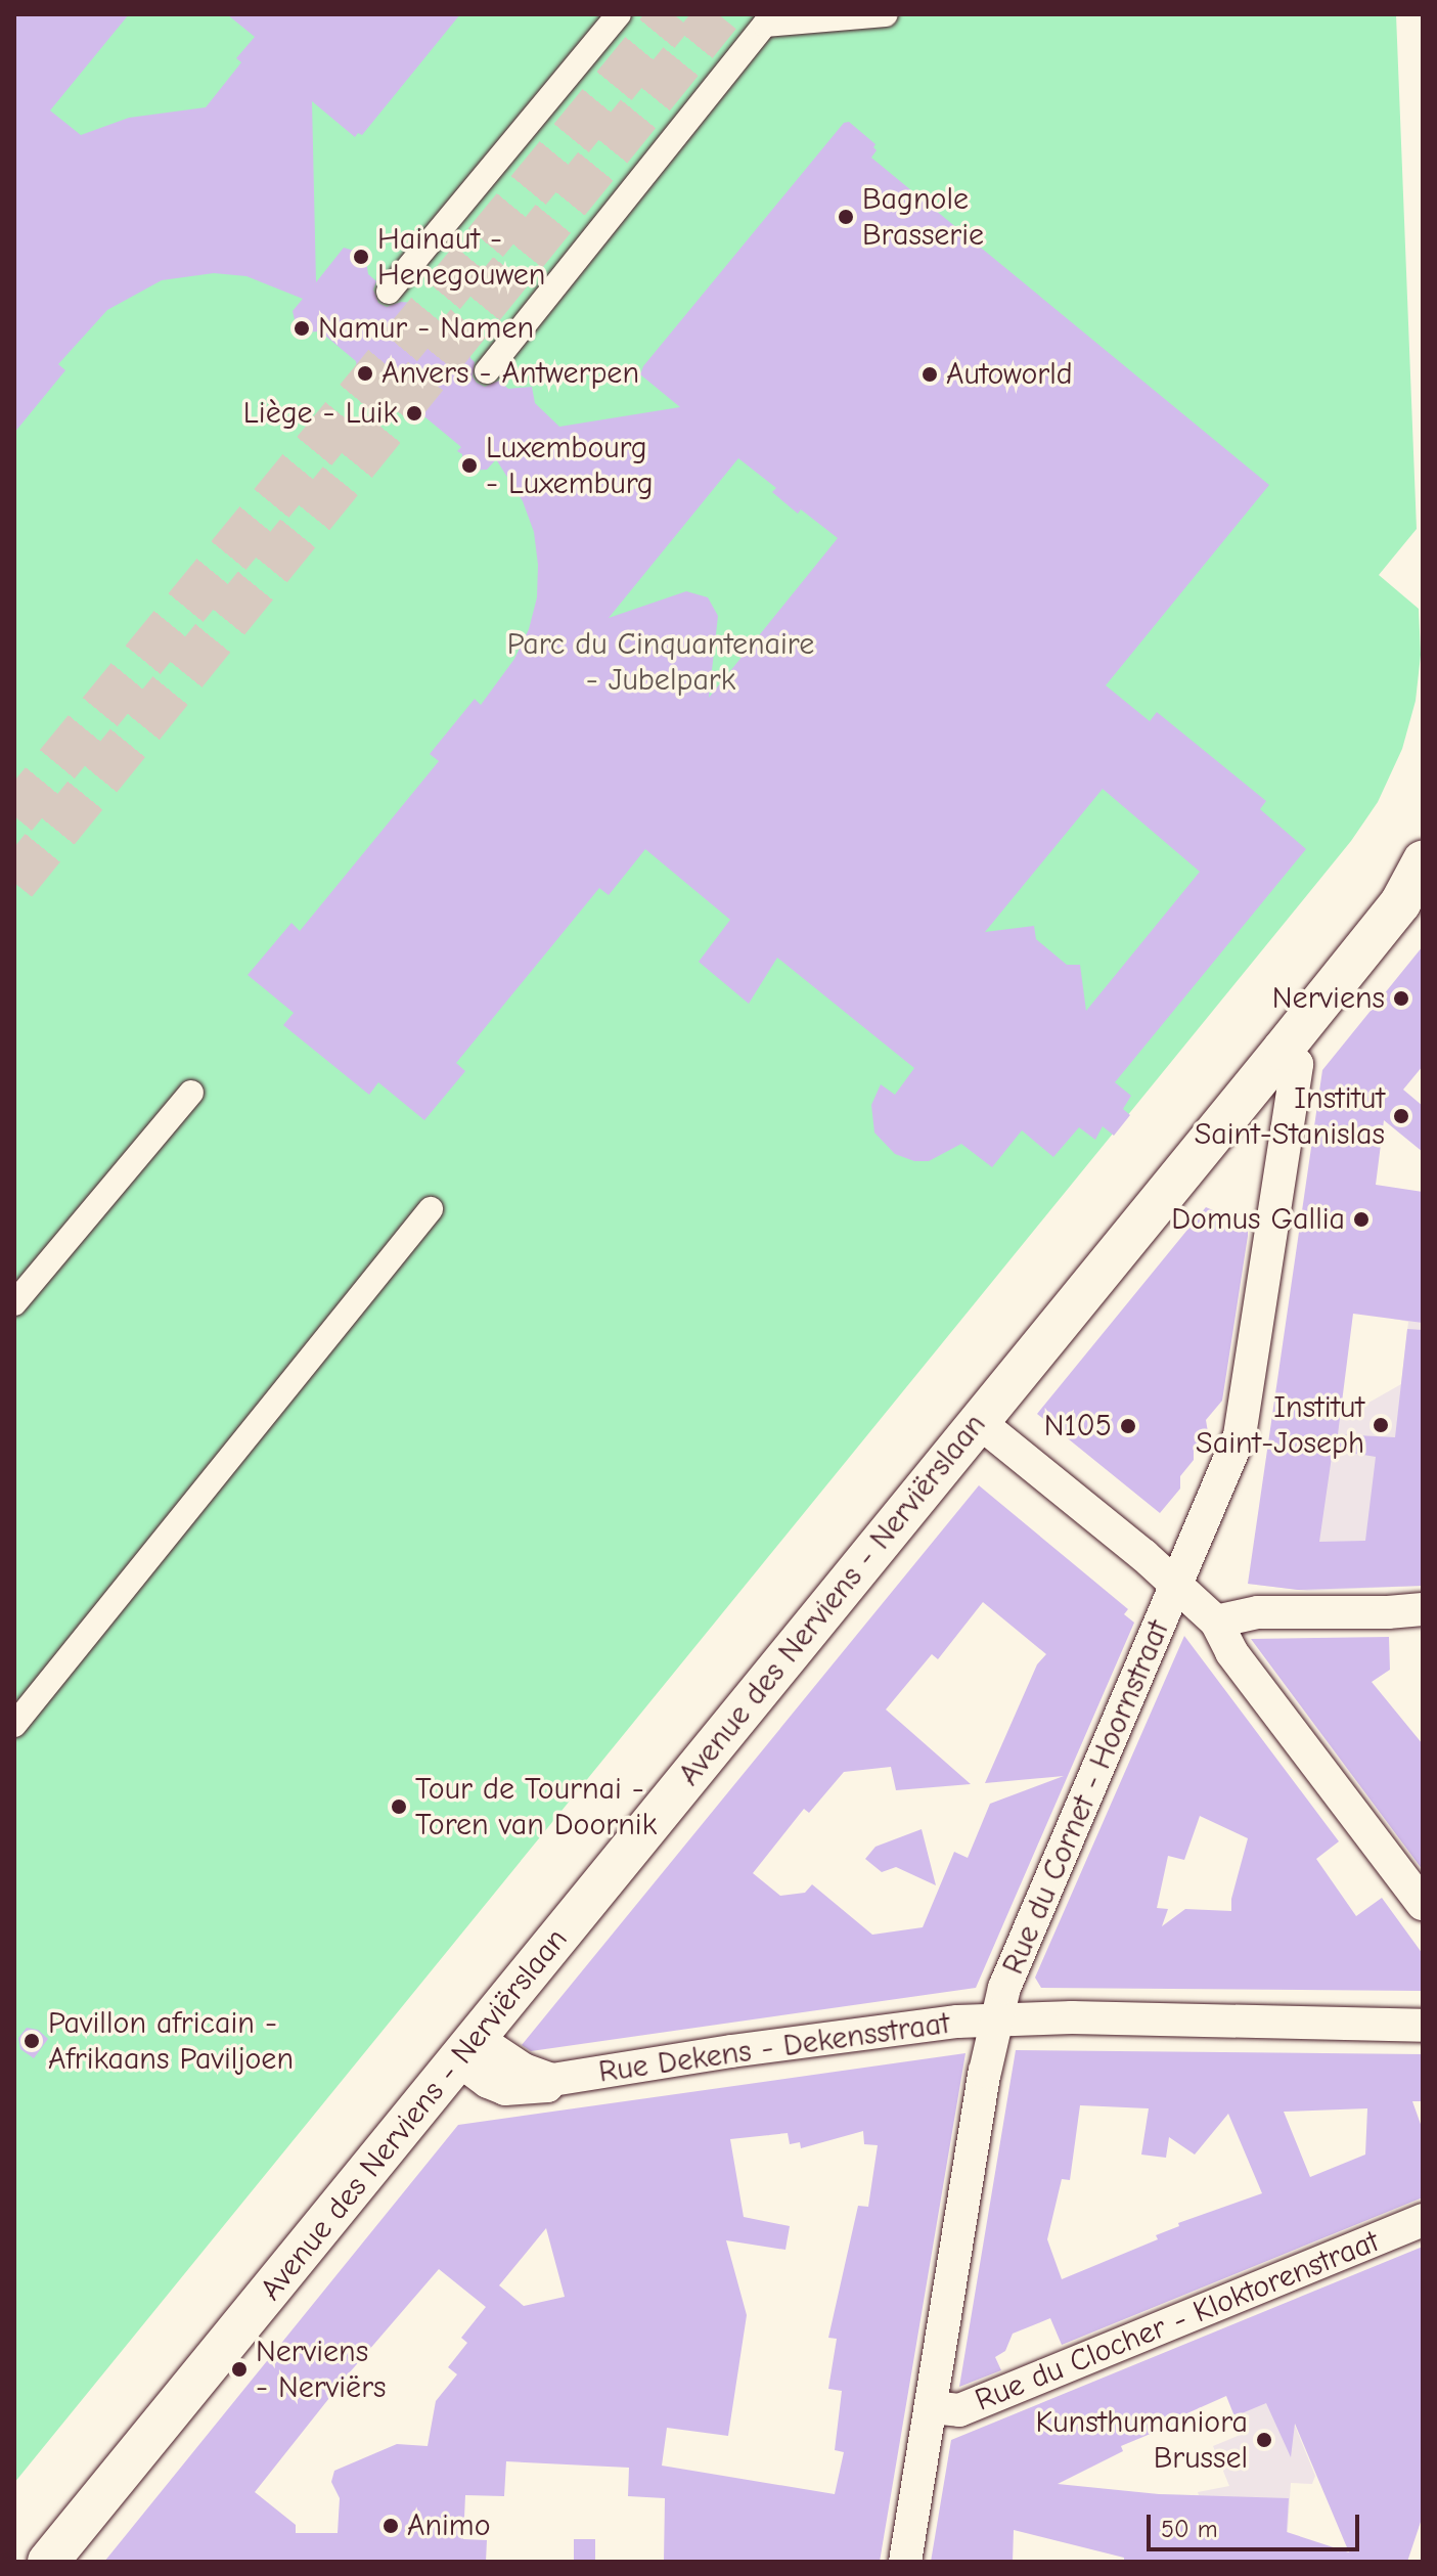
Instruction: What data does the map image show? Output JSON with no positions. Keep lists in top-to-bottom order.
{
  "streets": {
    "street": [
      "Avenue des Nerviens - Nerviërslaan",
      "Rue du Cornet - Hoornstraat",
      "Rue Dekens - Dekensstraat",
      "Rue du Clocher - Kloktorenstraat"
    ]
  },
  "crossings": [
    ["Avenue des Nerviens - Nerviërslaan", "Rue du Cornet - Hoornstraat"],
    ["Avenue des Nerviens - Nerviërslaan", "Rue Dekens - Dekensstraat"],
    ["Rue du Cornet - Hoornstraat", "Rue Dekens - Dekensstraat"],
    ["Rue du Cornet - Hoornstraat", "Rue du Clocher - Kloktorenstraat"]
  ],
  "parks": ["Parc du Cinquantenaire - Jubelpark"],
  "places": [
    "Bagnole Brasserie",
    "Hainaut - Henegouwen",
    "Namur - Namen",
    "Anvers - Antwerpen",
    "Autoworld",
    "Liège - Luik",
    "Luxembourg - Luxemburg",
    "Nerviens",
    "Institut Saint-Stanislas",
    "Domus Gallia",
    "Institut Saint-Joseph",
    "N105",
    "Tour de Tournai - Toren van Doornik",
    "Pavillon africain - Afrikaans Paviljoen",
    "Nerviens - Nerviërs",
    "Kunsthumaniora Brussel",
    "Animo"
  ],
  "scale_bar": "50 m"
}
